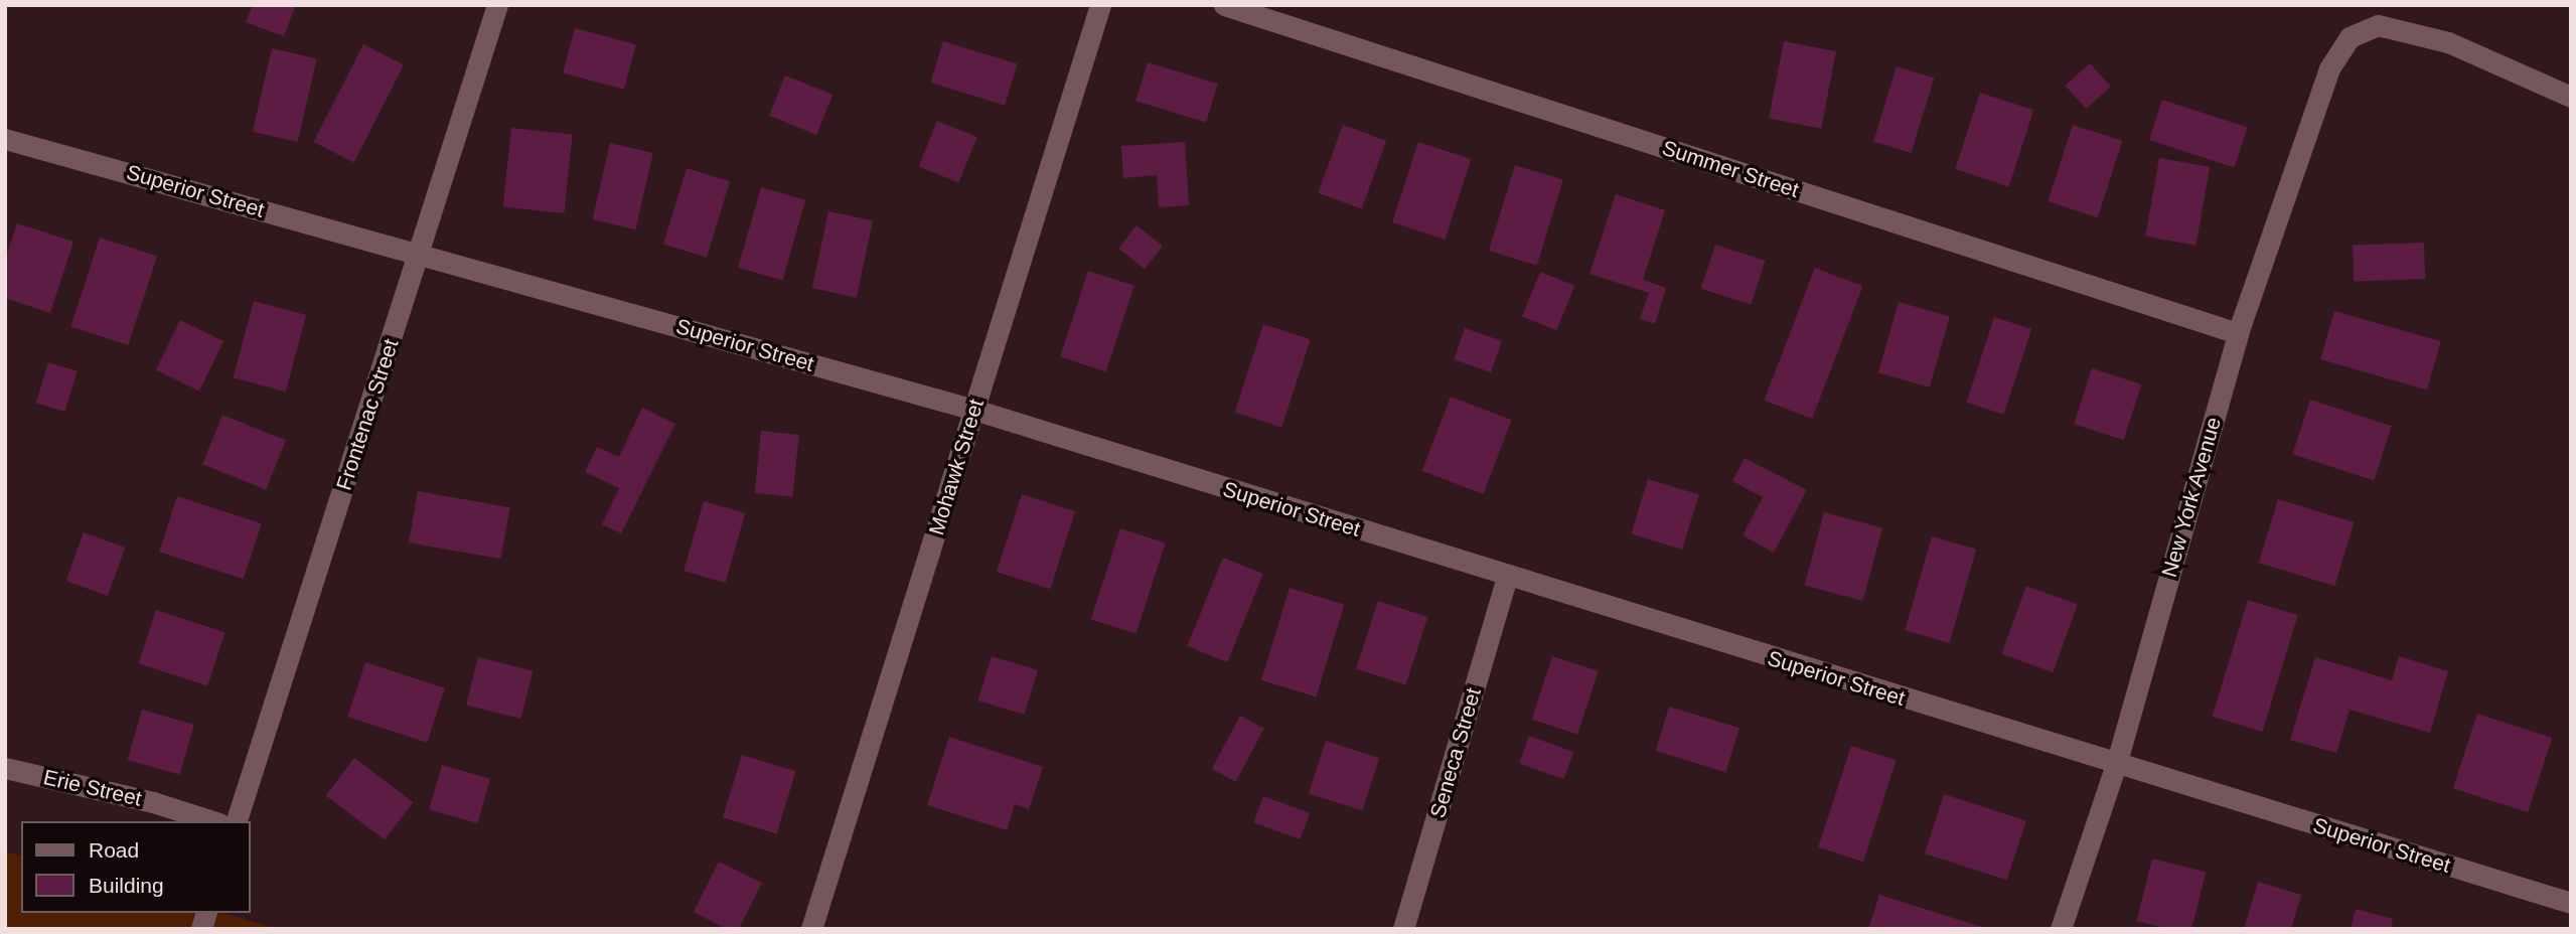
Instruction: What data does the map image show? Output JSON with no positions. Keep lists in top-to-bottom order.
{
  "streets": {
    "street": [
      "Summer Street",
      "Superior Street",
      "Frontenac Street",
      "Mohawk Street",
      "New York Avenue",
      "Seneca Street",
      "Erie Street"
    ]
  },
  "crossings": [
    ["Summer Street", "New York Avenue"],
    ["Superior Street", "Frontenac Street"],
    ["Superior Street", "Mohawk Street"],
    ["Superior Street", "New York Avenue"],
    ["Superior Street", "Seneca Street"]
  ],
  "legend": ["Road", "Building"]
}
